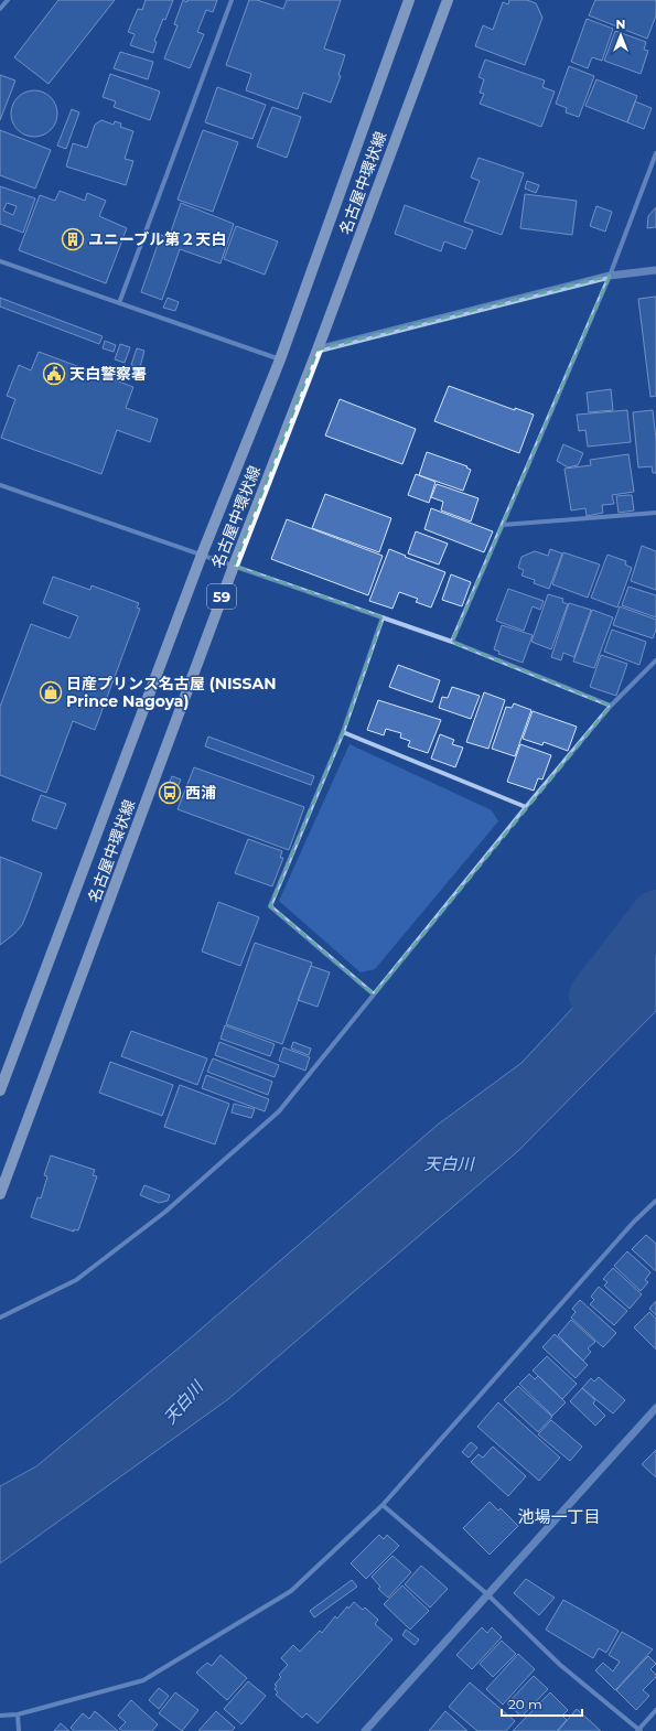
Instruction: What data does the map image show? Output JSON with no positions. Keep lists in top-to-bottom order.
{
  "streets": {
    "main road": ["名古屋中環状線", "59"]
  },
  "districts": ["池場一丁目"],
  "water": ["天白川"],
  "places": {
    "building": ["ユニーブル第２天白"],
    "public building": ["天白警察署"],
    "shop": ["日産プリンス名古屋 (NISSAN Prince Nagoya)"],
    "bus stop": ["西浦"]
  },
  "scale_bar": "20 m",
  "north": "top"
}
